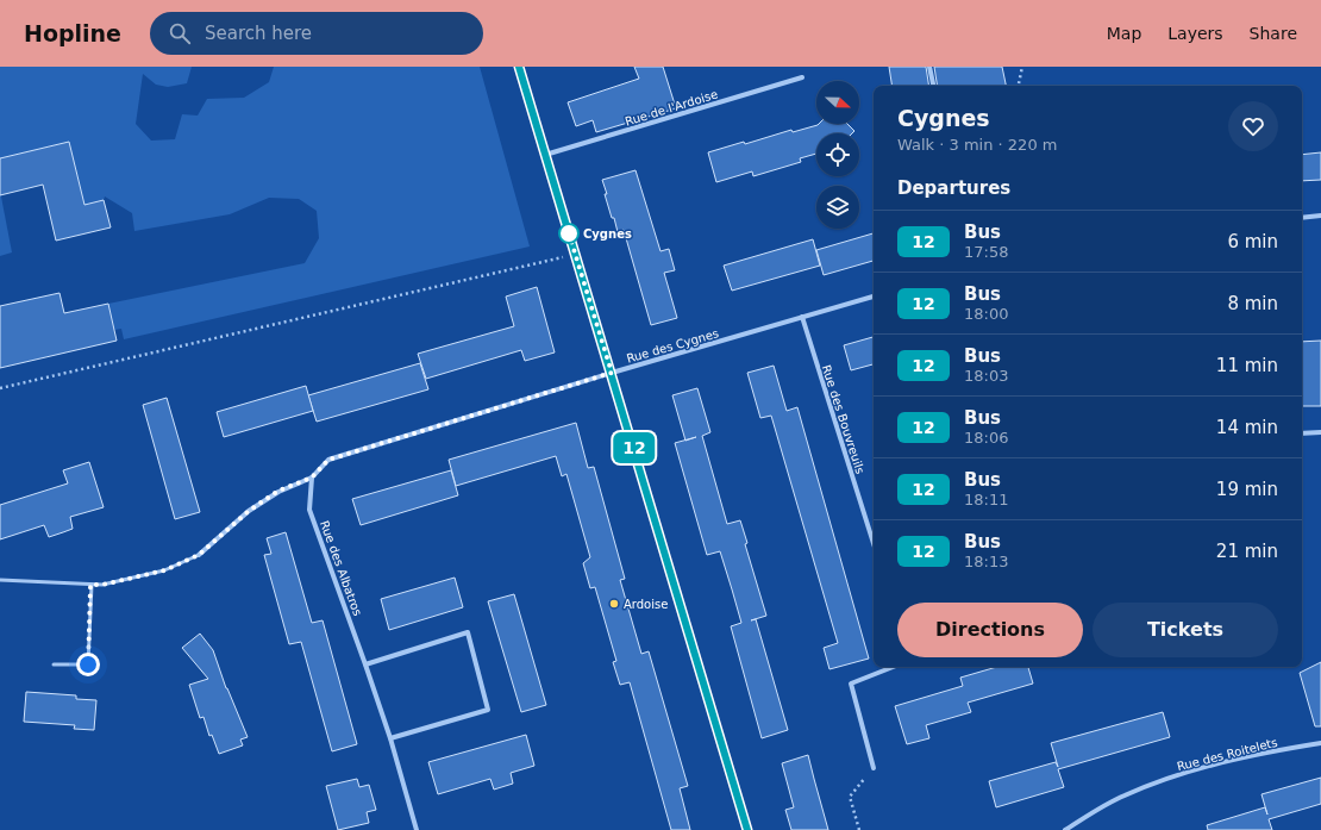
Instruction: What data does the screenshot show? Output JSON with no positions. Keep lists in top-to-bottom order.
{
  "streets": {
    "street": [
      "Rue de l'Ardoise",
      "Rue des Cygnes",
      "Rue des Bouvreuils",
      "Rue des Albatros",
      "Rue des Roitelets"
    ]
  },
  "crossings": [
    ["Rue des Cygnes", "Rue des Bouvreuils"],
    ["Rue des Cygnes", "Rue des Albatros"]
  ],
  "places": ["Cygnes", "Ardoise"],
  "lines": ["bus line 12"],
  "north": "right",
  "page": {
    "header": "Hopline",
    "search": "Search here",
    "nav": ["Map", "Layers", "Share"],
    "on_map": "12",
    "heading": [
      ["Cygnes", "Walk · 3 min · 220 m"],
      "Departures"
    ],
    "list": [
      {
        "mark": "12",
        "name": "Bus",
        "note": "17:58",
        "value": "6 min"
      },
      {
        "mark": "12",
        "name": "Bus",
        "note": "18:00",
        "value": "8 min"
      },
      {
        "mark": "12",
        "name": "Bus",
        "note": "18:03",
        "value": "11 min"
      },
      {
        "mark": "12",
        "name": "Bus",
        "note": "18:06",
        "value": "14 min"
      },
      {
        "mark": "12",
        "name": "Bus",
        "note": "18:11",
        "value": "19 min"
      },
      {
        "mark": "12",
        "name": "Bus",
        "note": "18:13",
        "value": "21 min"
      }
    ],
    "buttons": ["Directions", "Tickets"]
  }
}
